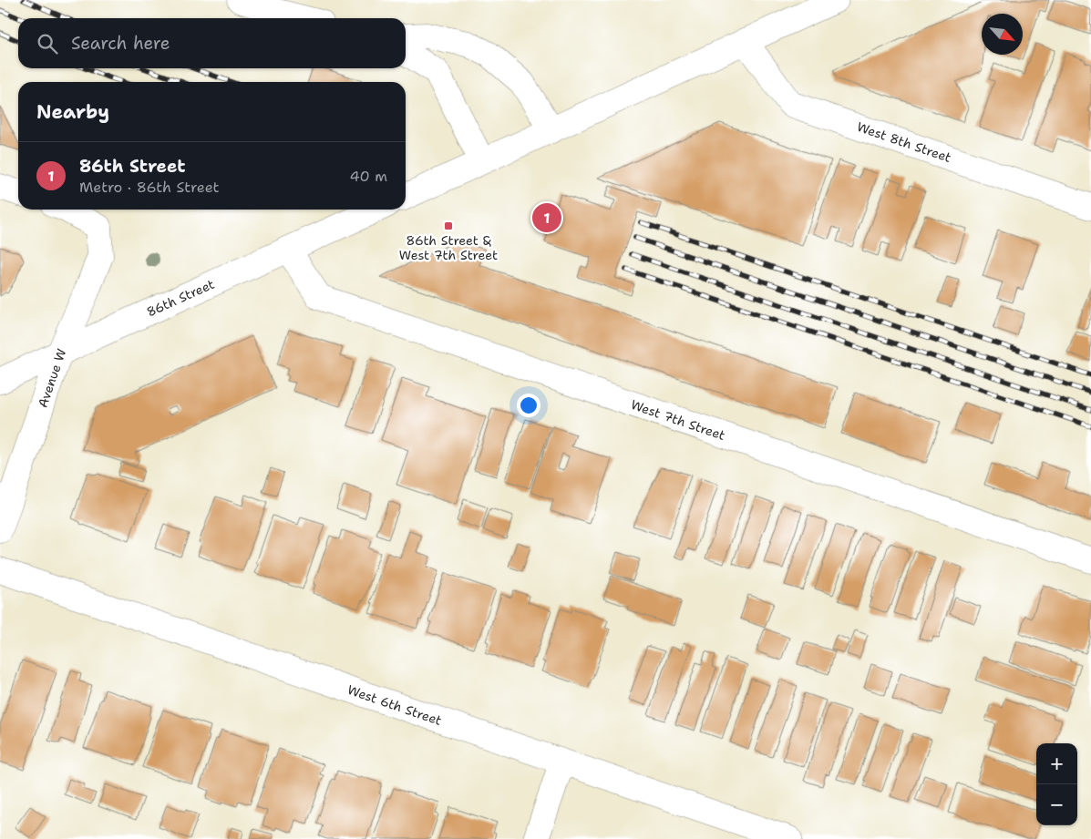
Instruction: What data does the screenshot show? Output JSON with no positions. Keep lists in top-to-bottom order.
{
  "streets": {
    "street": [
      "West 8th Street",
      "86th Street",
      "Avenue W",
      "West 7th Street",
      "West 6th Street"
    ]
  },
  "crossings": [
    ["86th Street", "Avenue W"],
    ["86th Street", "West 7th Street"]
  ],
  "places": {
    "transit": ["86th Street & West 7th Street"]
  },
  "north": "bottom right",
  "page": {
    "search": "Search here",
    "heading": "Nearby",
    "list": [
      {
        "mark": "1",
        "name": "86th Street",
        "note": "Metro · 86th Street",
        "value": "40 m"
      }
    ],
    "pins": "1",
    "map_buttons": ["+", "−"]
  }
}
